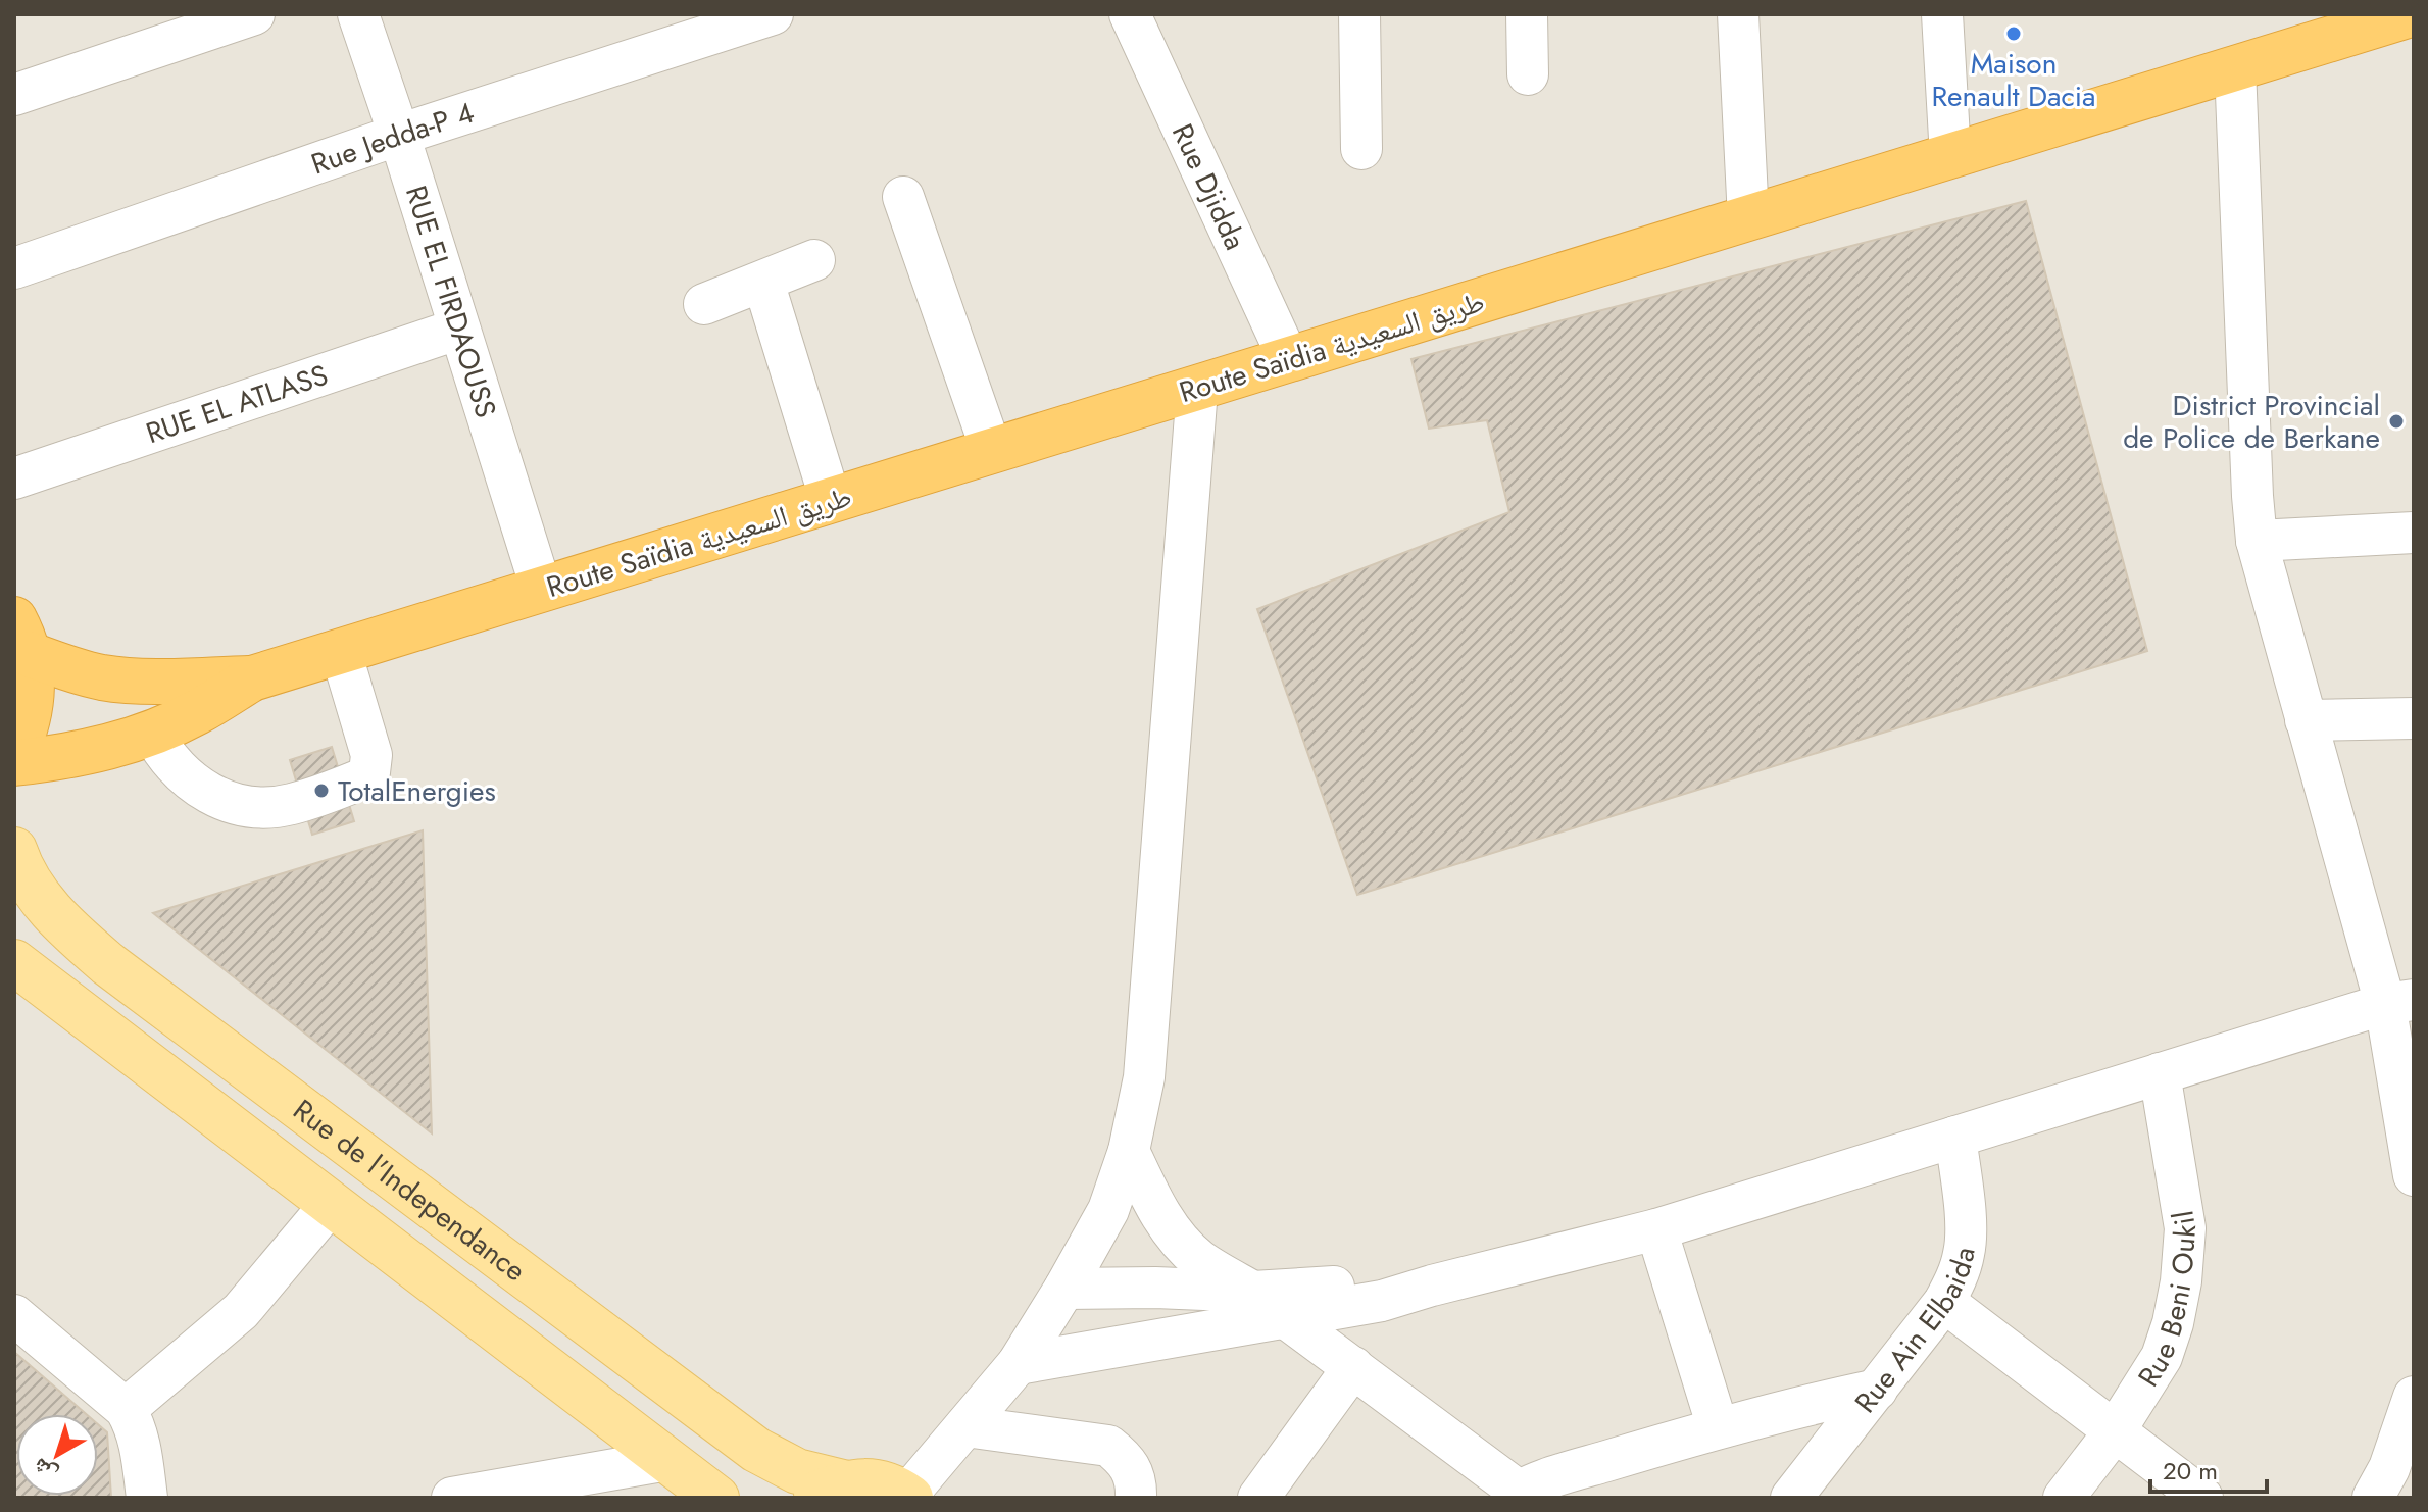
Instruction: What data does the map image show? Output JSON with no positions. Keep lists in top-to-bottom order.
{
  "streets": {
    "highway": ["Route Saïdia طريق السعيدية"],
    "main road": ["Rue de l'Independance"],
    "street": [
      "Rue Jedda-P 4",
      "Rue Djidda",
      "RUE EL FIRDAOUSS",
      "RUE EL ATLASS",
      "Rue Beni Oukil",
      "Rue Ain Elbaida"
    ]
  },
  "crossings": [
    ["Rue Jedda-P 4", "RUE EL FIRDAOUSS"],
    ["Rue Djidda", "Route Saïdia طريق السعيدية"],
    ["RUE EL FIRDAOUSS", "Route Saïdia طريق السعيدية"],
    ["RUE EL FIRDAOUSS", "RUE EL ATLASS"]
  ],
  "places": ["Maison Renault Dacia", "District Provincial de Police de Berkane", "TotalEnergies"],
  "scale_bar": "20 m",
  "north": "bottom left"
}
